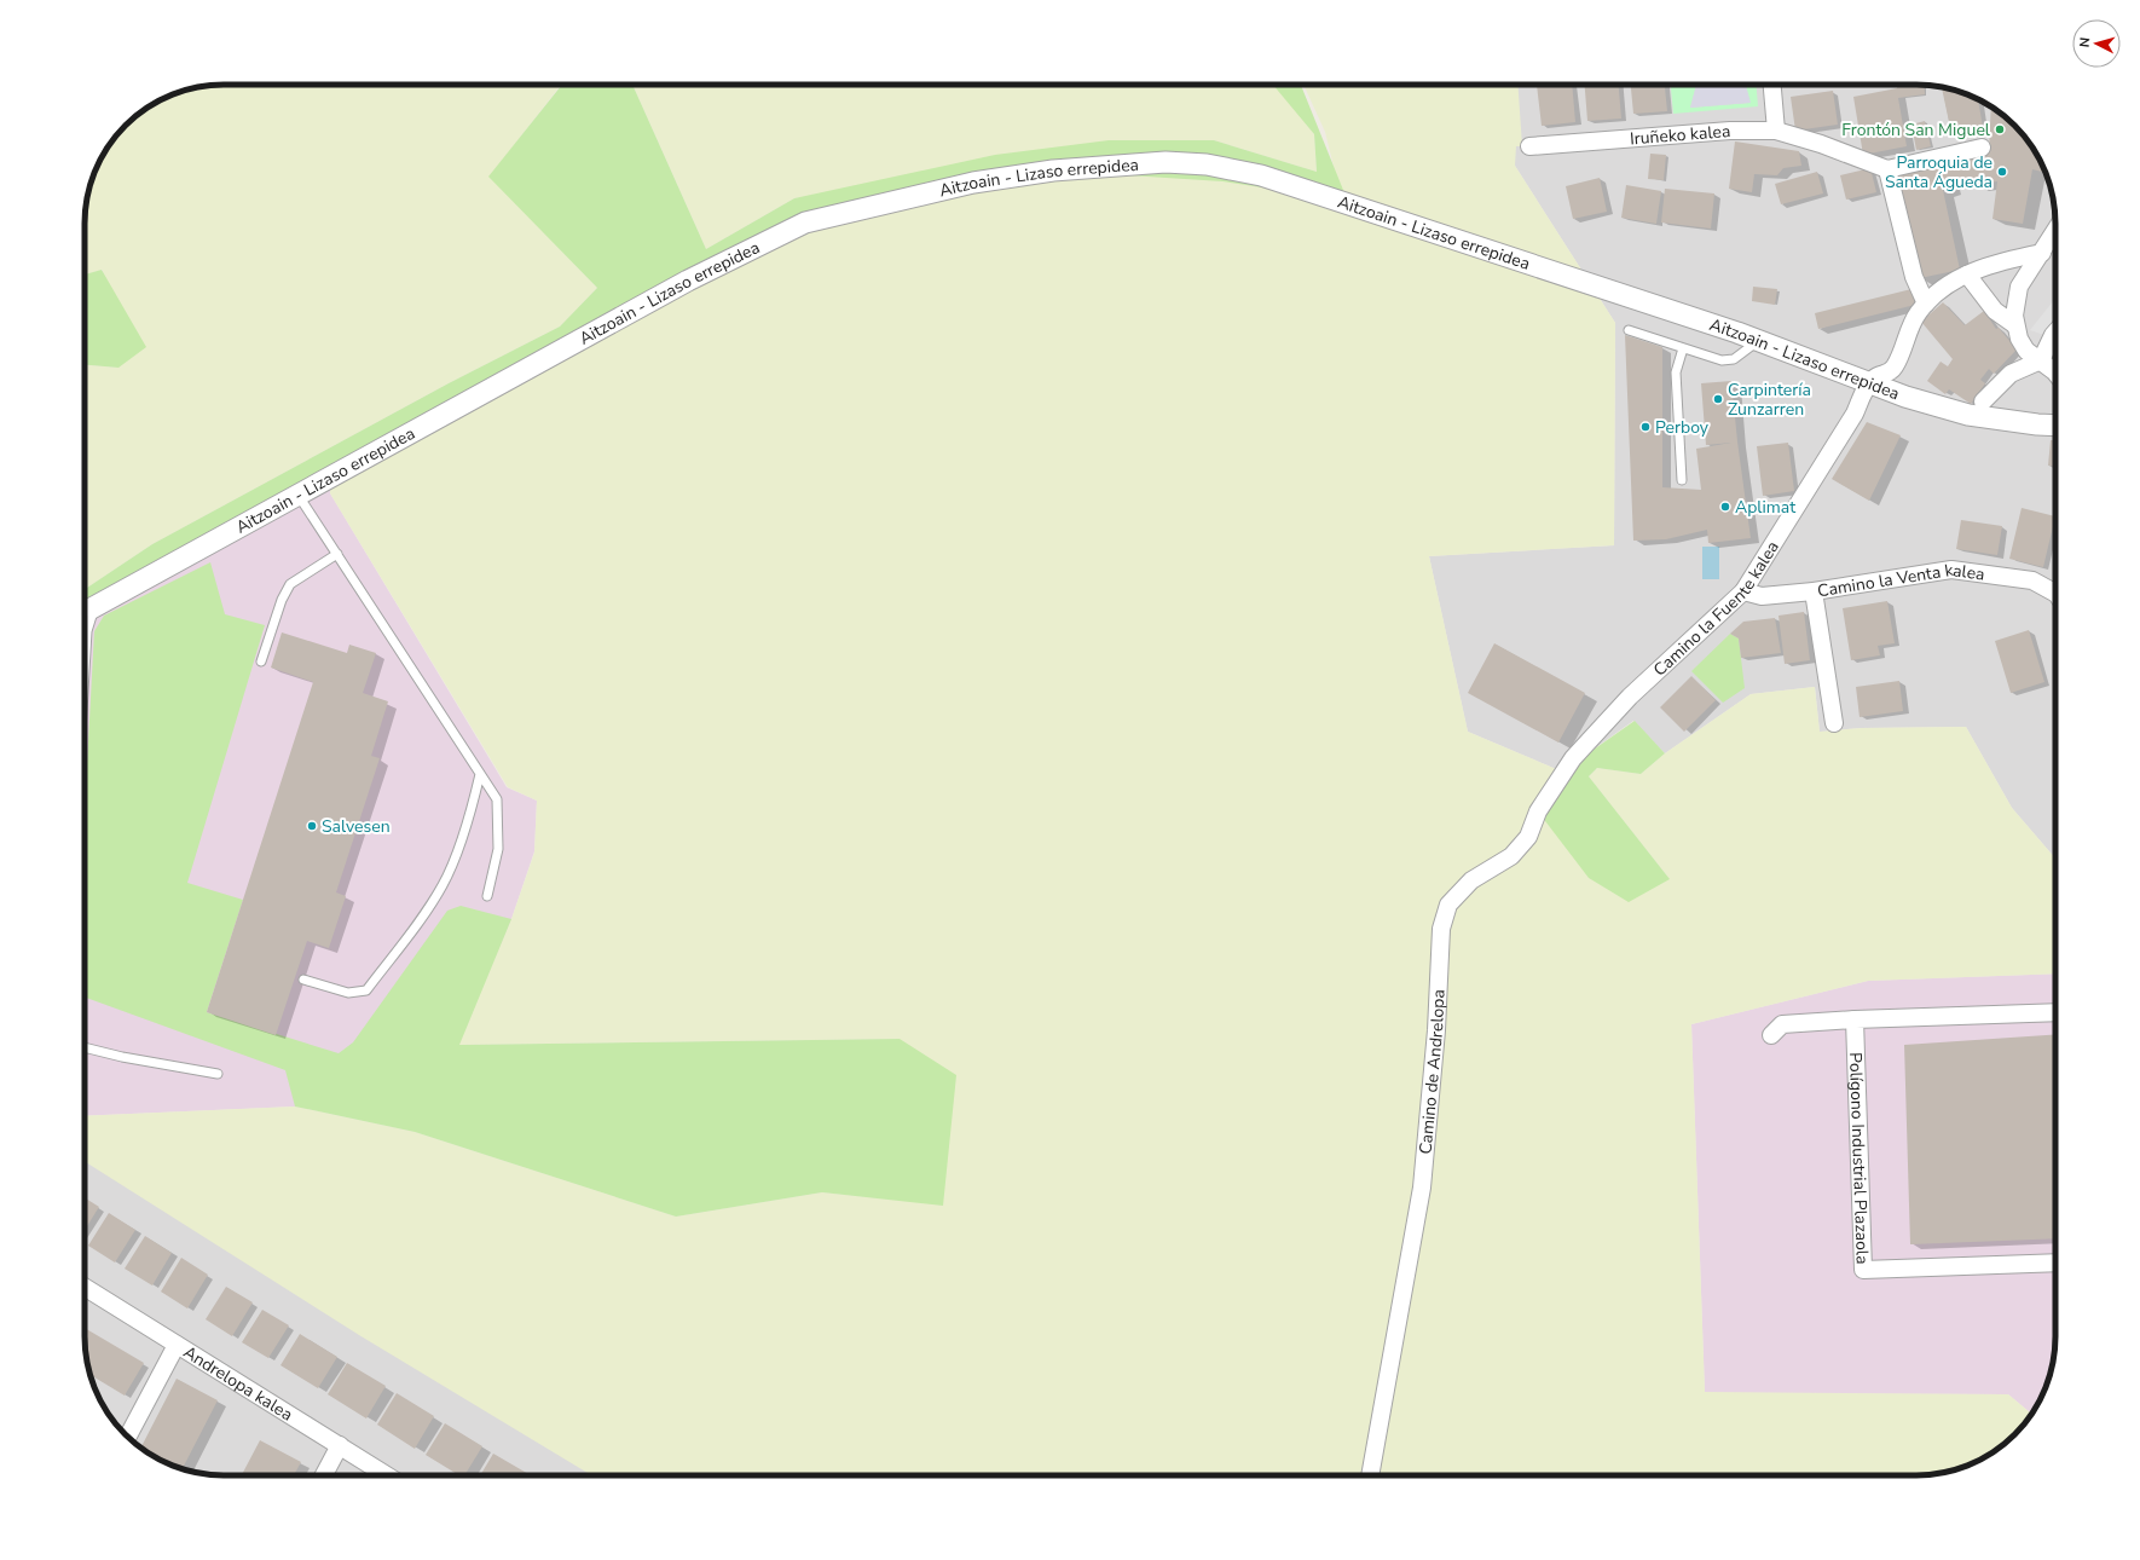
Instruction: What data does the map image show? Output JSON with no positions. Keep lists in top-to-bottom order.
{
  "streets": {
    "street": [
      "Iruñeko kalea",
      "Aitzoain - Lizaso errepidea",
      "Camino la Venta kalea",
      "Camino la Fuente kalea",
      "Camino de Andrelopa",
      "Polígono Industrial Plazaola",
      "Andrelopa kalea"
    ]
  },
  "crossings": [
    ["Aitzoain - Lizaso errepidea", "Camino la Fuente kalea"],
    ["Camino la Venta kalea", "Camino la Fuente kalea"],
    ["Camino la Fuente kalea", "Camino de Andrelopa"]
  ],
  "places": [
    "Frontón San Miguel",
    "Parroquia de Santa Águeda",
    "Carpintería Zunzarren",
    "Perboy",
    "Aplimat",
    "Salvesen"
  ],
  "north": "left"
}
